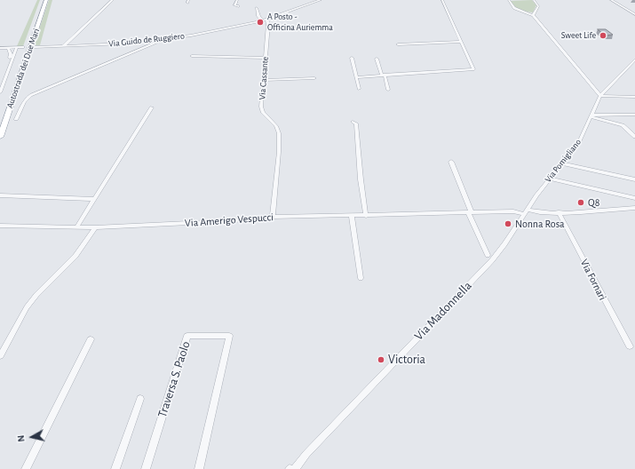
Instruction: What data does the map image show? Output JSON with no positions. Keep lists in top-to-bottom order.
{
  "streets": {
    "highway": ["Autostrada dei Due Mari"],
    "street": [
      "Via Guido de Ruggiero",
      "Via Cassante",
      "Via Pomigliano",
      "Via Amerigo Vespucci",
      "Via Fornari",
      "Via Madonnella",
      "Traversa S. Paolo"
    ]
  },
  "crossings": [
    ["Via Guido de Ruggiero", "Via Cassante"],
    ["Via Cassante", "Via Amerigo Vespucci"],
    ["Via Pomigliano", "Via Amerigo Vespucci"],
    ["Via Pomigliano", "Via Madonnella"],
    ["Via Amerigo Vespucci", "Via Madonnella"]
  ],
  "places": [
    "A Posto - Officina Auriemma",
    "Sweet Life",
    "Q8",
    "Nonna Rosa",
    "Victoria"
  ],
  "north": "left"
}
